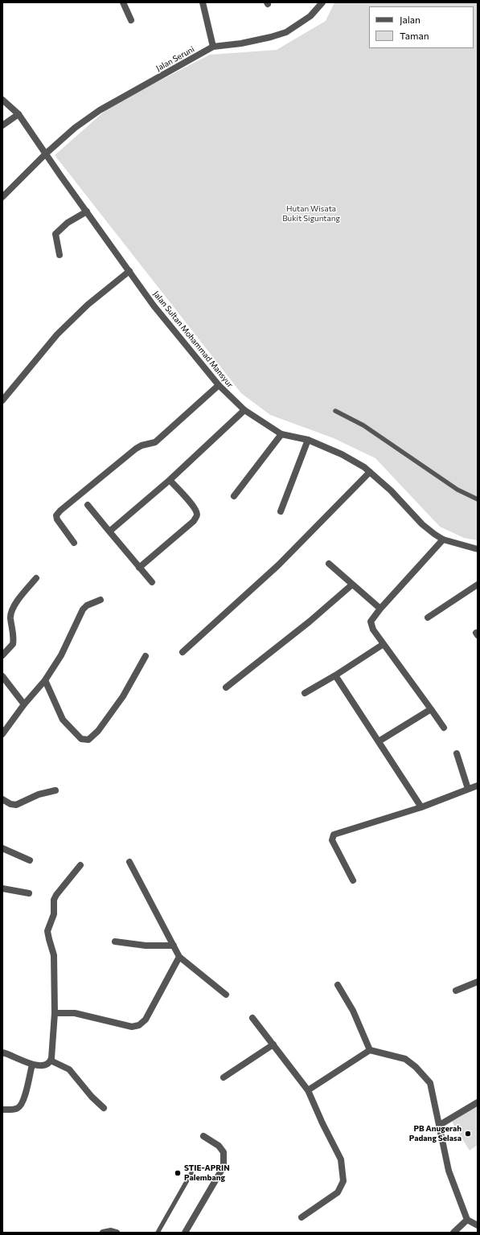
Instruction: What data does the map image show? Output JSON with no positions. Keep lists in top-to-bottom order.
{
  "streets": {
    "street": ["Jalan Seruni", "Jalan Sultan Mohammad Mansyur"]
  },
  "crossings": [
    ["Jalan Seruni", "Jalan Sultan Mohammad Mansyur"]
  ],
  "parks": ["Hutan Wisata Bukit Siguntang"],
  "places": ["PB Anugerah Padang Selasa", "STIE-APRIN Palembang"],
  "legend": ["Jalan", "Taman"]
}
